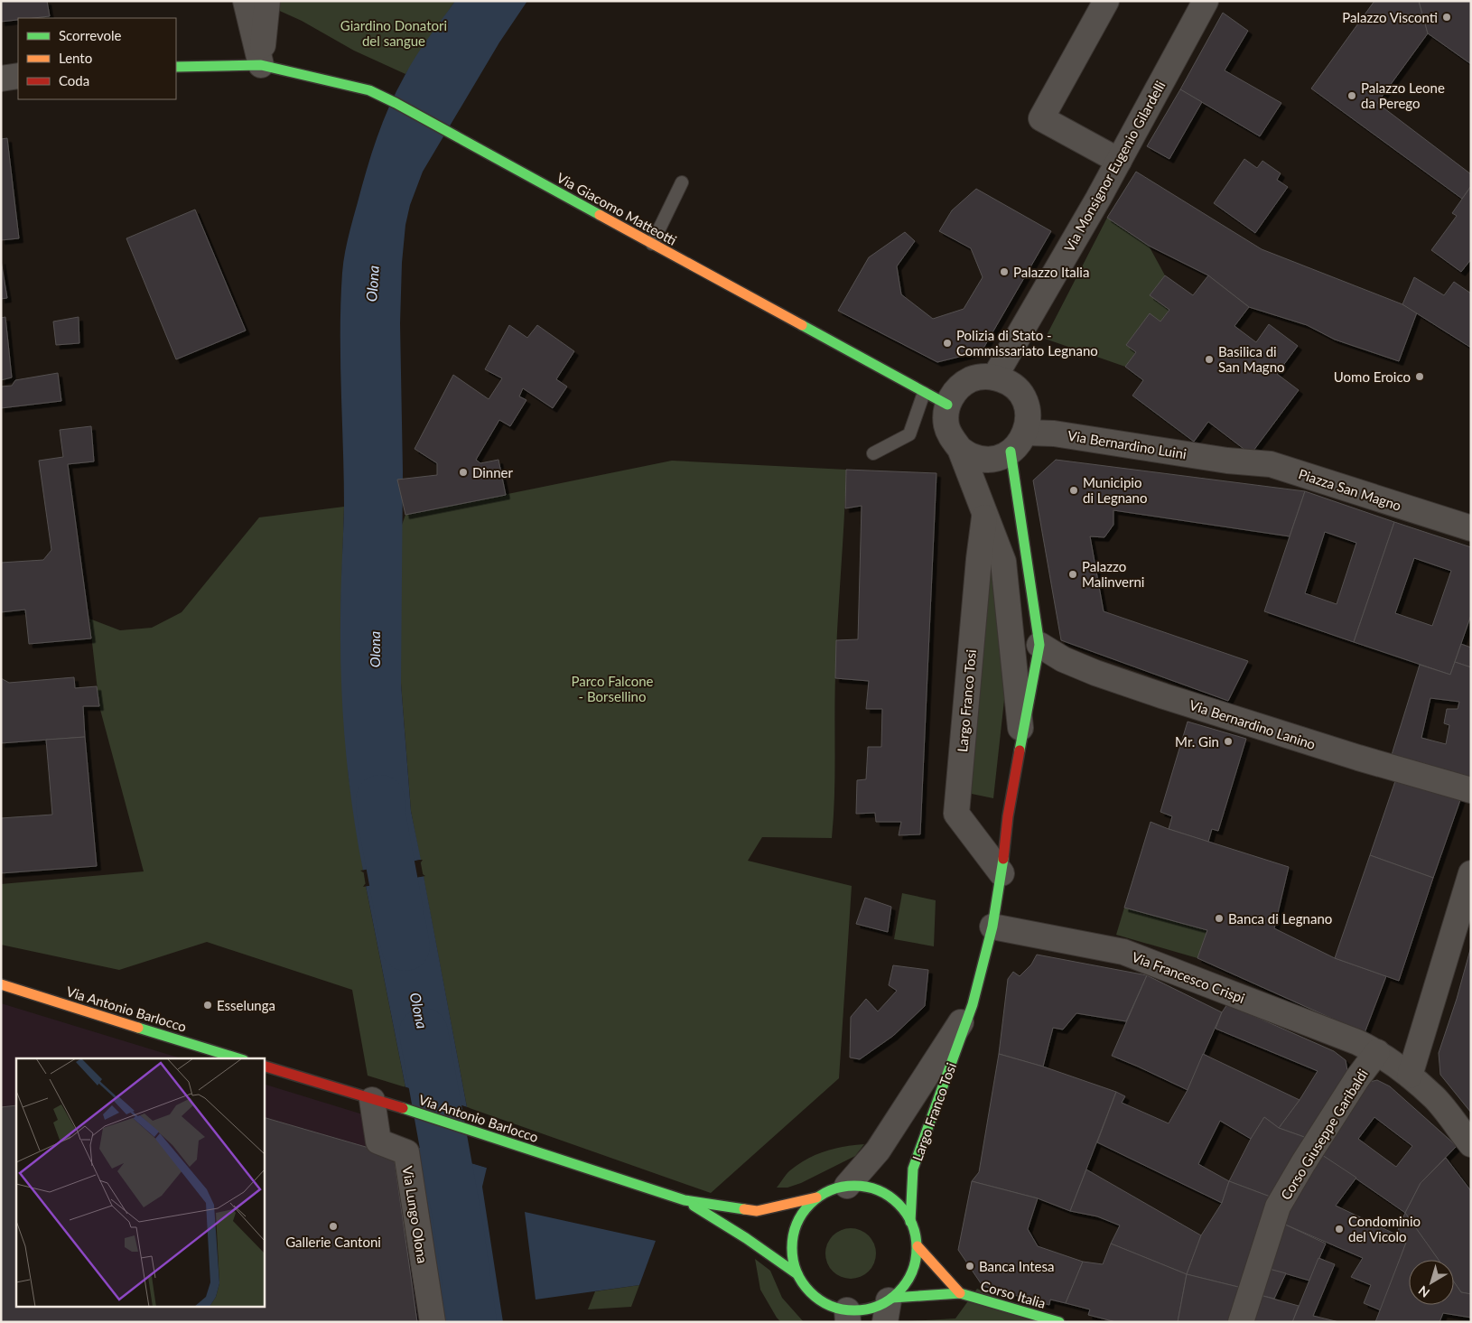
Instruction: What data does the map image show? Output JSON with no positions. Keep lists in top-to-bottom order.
{
  "streets": {
    "street": [
      "Via Monsignor Eugenio Gilardelli",
      "Via Giacomo Matteotti",
      "Via Bernardino Luini",
      "Piazza San Magno",
      "Largo Franco Tosi",
      "Via Bernardino Lanino",
      "Via Francesco Crispi",
      "Via Antonio Barlocco",
      "Corso Giuseppe Garibaldi",
      "Via Lungo Olona",
      "Corso Italia"
    ]
  },
  "crossings": [
    ["Via Monsignor Eugenio Gilardelli", "Via Giacomo Matteotti"],
    ["Via Monsignor Eugenio Gilardelli", "Via Bernardino Luini"],
    ["Via Monsignor Eugenio Gilardelli", "Largo Franco Tosi"],
    ["Via Giacomo Matteotti", "Via Bernardino Luini"],
    ["Via Giacomo Matteotti", "Largo Franco Tosi"],
    ["Via Bernardino Luini", "Piazza San Magno"],
    ["Via Bernardino Luini", "Largo Franco Tosi"],
    ["Largo Franco Tosi", "Via Bernardino Lanino"],
    ["Largo Franco Tosi", "Via Francesco Crispi"],
    ["Largo Franco Tosi", "Via Antonio Barlocco"],
    ["Largo Franco Tosi", "Corso Italia"],
    ["Via Francesco Crispi", "Corso Giuseppe Garibaldi"],
    ["Via Antonio Barlocco", "Via Lungo Olona"],
    ["Via Antonio Barlocco", "Corso Italia"]
  ],
  "water": ["Olona"],
  "parks": ["Giardino Donatori del sangue", "Parco Falcone - Borsellino"],
  "places": [
    "Palazzo Visconti",
    "Palazzo Leone da Perego",
    "Palazzo Italia",
    "Polizia di Stato - Commissariato Legnano",
    "Basilica di San Magno",
    "Uomo Eroico",
    "Dinner",
    "Municipio di Legnano",
    "Palazzo Malinverni",
    "Mr. Gin",
    "Banca di Legnano",
    "Esselunga",
    "Gallerie Cantoni",
    "Condominio del Vicolo",
    "Banca Intesa"
  ],
  "legend": ["Scorrevole", "Lento", "Coda"],
  "north": "bottom left"
}
